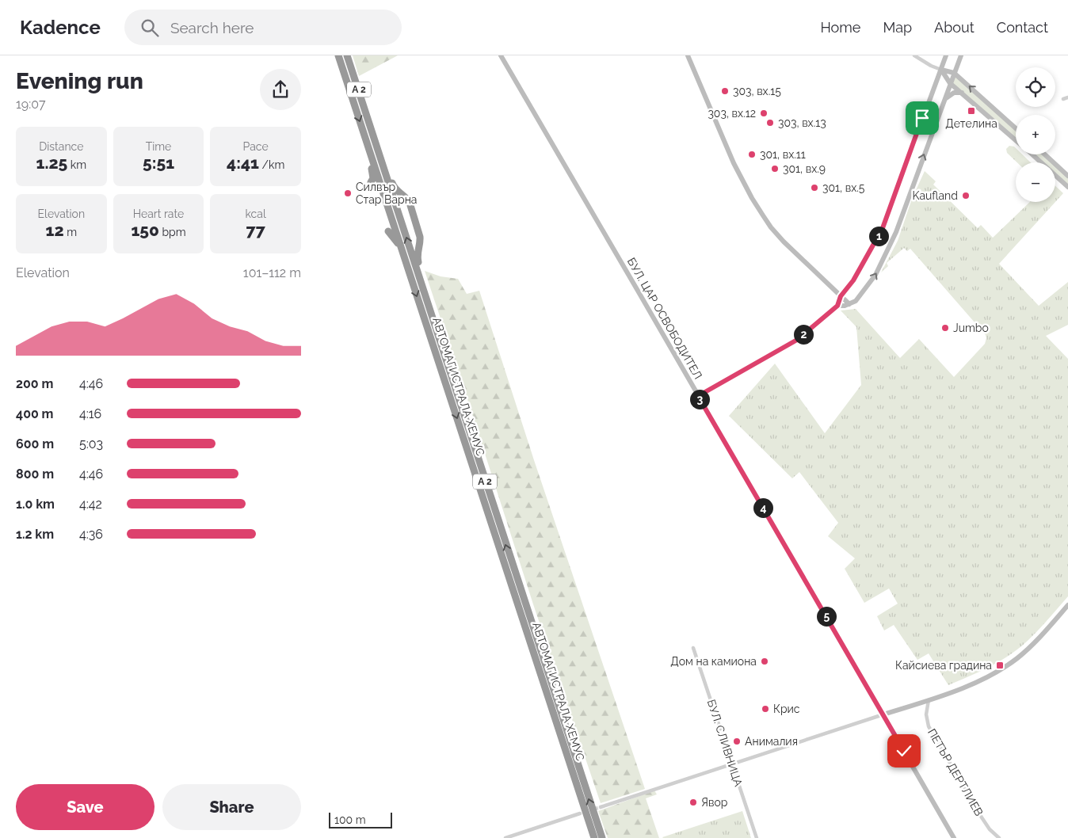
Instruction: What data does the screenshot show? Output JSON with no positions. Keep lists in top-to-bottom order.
{
  "streets": {
    "highway": ["A 2", "АВТОМАГИСТРАЛА ХЕМУС"],
    "street": ["БУЛ. ЦАР ОСВОБОДИТЕЛ", "БУЛ. СЛИВНИЦА", "ПЕТЪР ДЕРТЛИЕВ"]
  },
  "places": {
    "other": [
      "303, вх.15",
      "303, вх.12",
      "303, вх.13",
      "301, вх.11",
      "301, вх.9",
      "301, вх.5",
      "Силвър Стар Варна",
      "Kaufland",
      "Jumbo",
      "Дом на камиона",
      "Крис",
      "Анималия",
      "Явор"
    ],
    "transit": ["Детелина", "Кайсиева градина"]
  },
  "scale_bar": "100 m",
  "page": {
    "header": "Kadence",
    "search": "Search here",
    "nav": [
      "Home",
      "Map",
      "About",
      "Contact"
    ],
    "heading": ["Evening run", "19:07"],
    "map_buttons": ["+", "−"],
    "stats": [
      ["Distance", "1.25 km"],
      ["Time", "5:51"],
      ["Pace", "4:41 /km"],
      ["Elevation", "12 m"],
      ["Heart rate", "150 bpm"],
      ["kcal", "77"]
    ],
    "pins": [
      "1",
      "2",
      "3",
      "4",
      "5"
    ],
    "chart": ["Elevation", "101–112 m"],
    "list": [
      {
        "name": "200 m",
        "note": "4:46"
      },
      {
        "name": "400 m",
        "note": "4:16"
      },
      {
        "name": "600 m",
        "note": "5:03"
      },
      {
        "name": "800 m",
        "note": "4:46"
      },
      {
        "name": "1.0 km",
        "note": "4:42"
      },
      {
        "name": "1.2 km",
        "note": "4:36"
      }
    ],
    "buttons": ["Save", "Share"],
    "scale": "100 m"
  }
}
